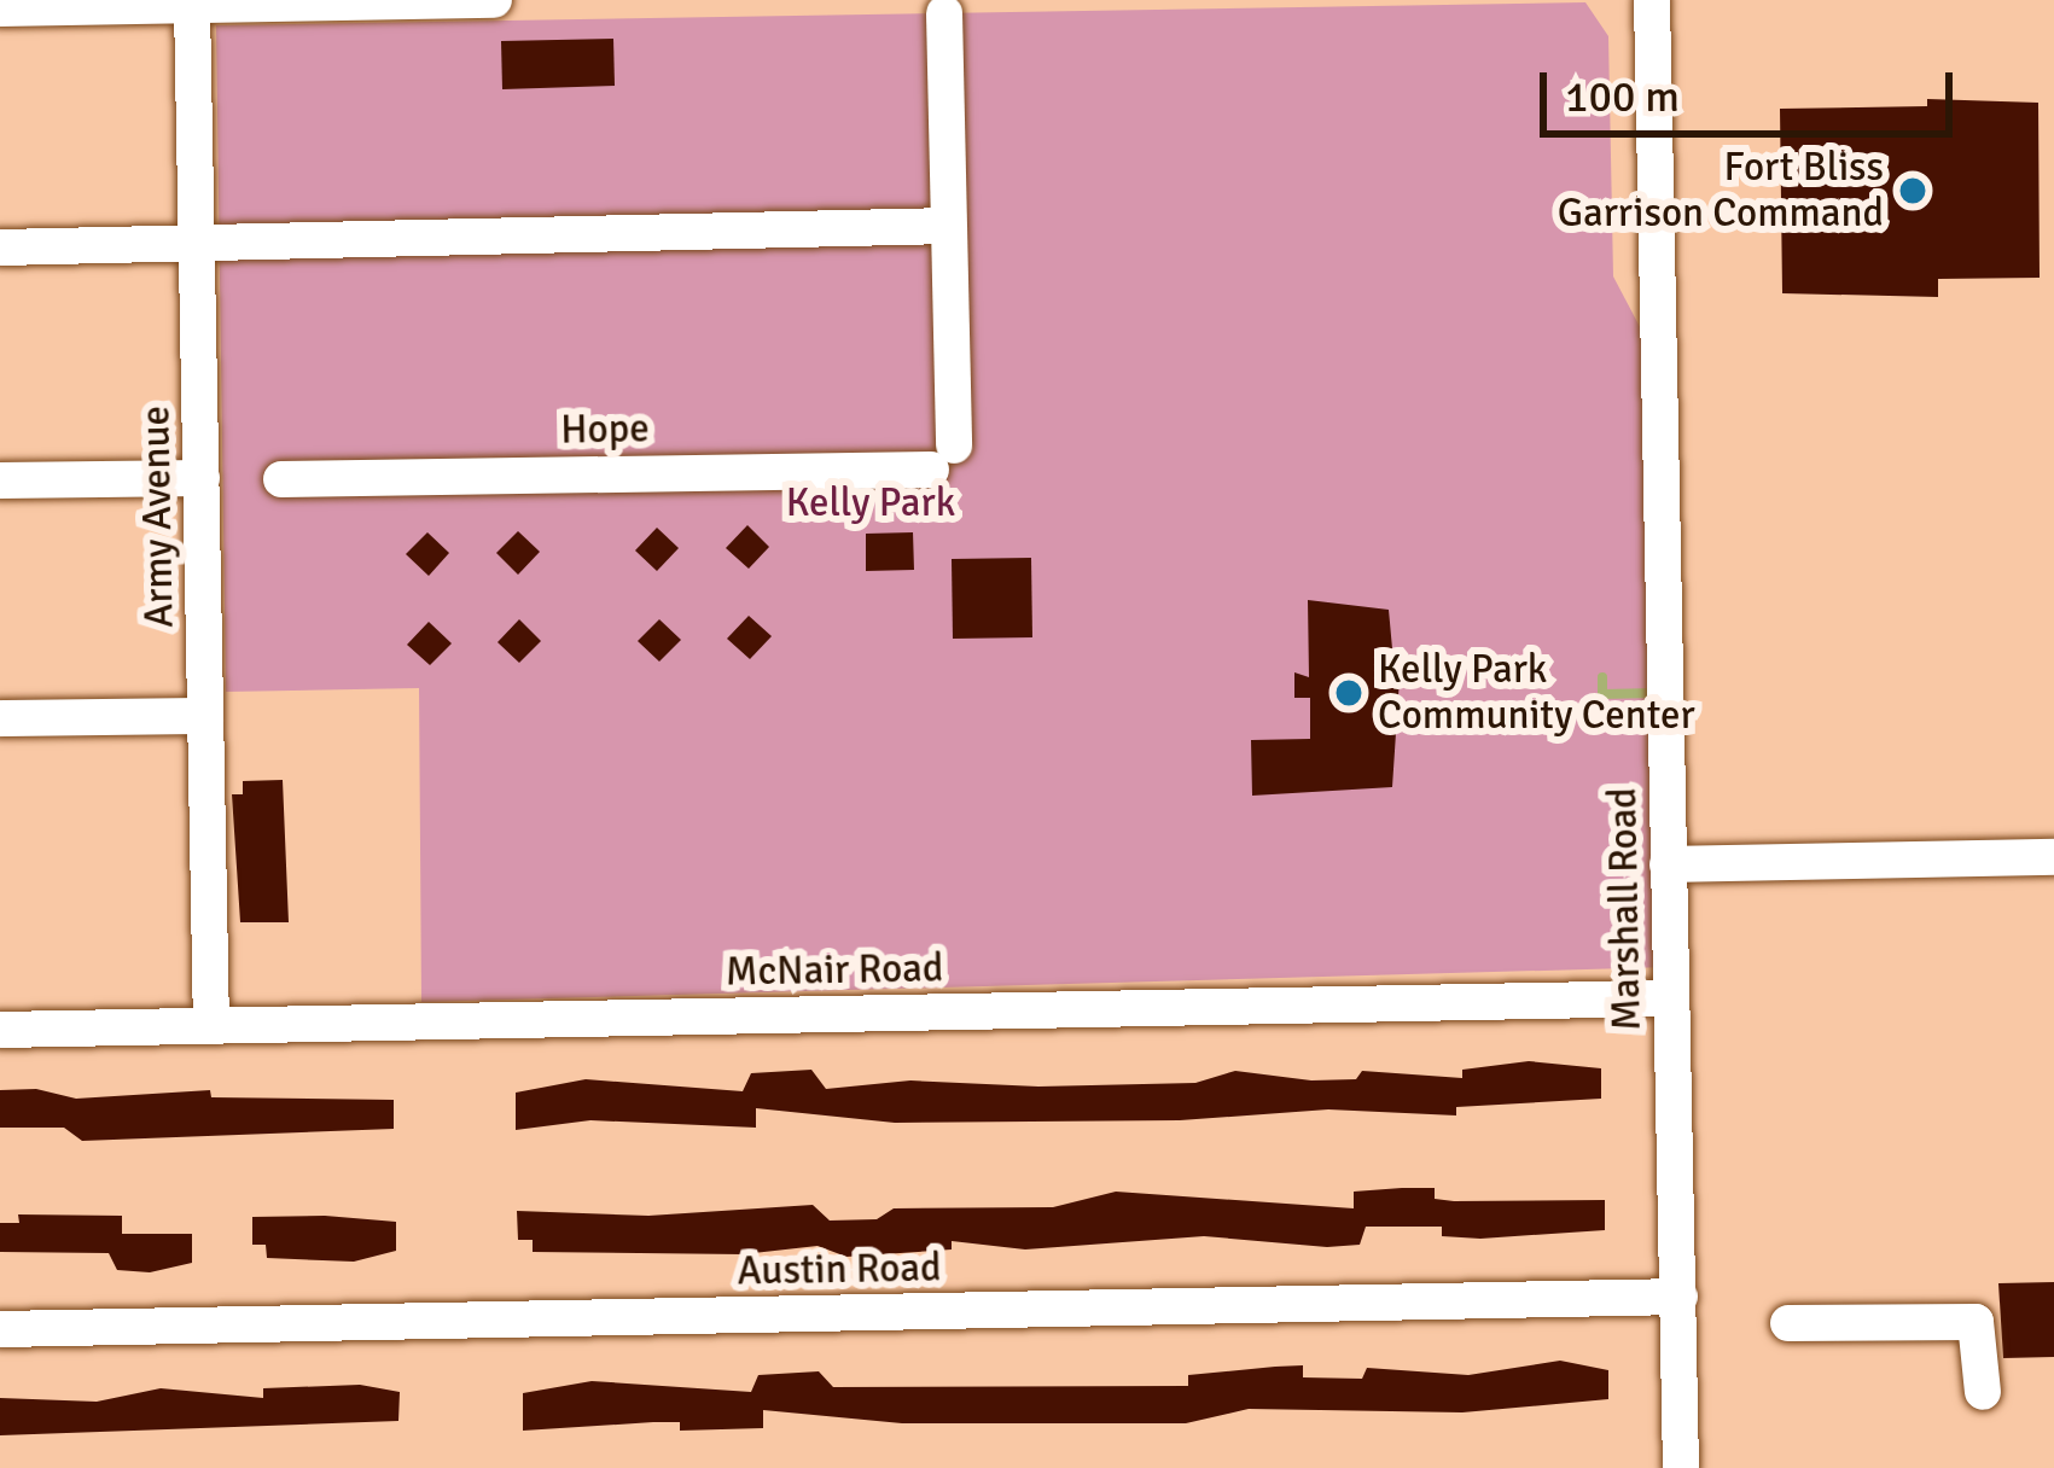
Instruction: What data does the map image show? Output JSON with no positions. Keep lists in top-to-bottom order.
{
  "streets": {
    "street": [
      "Hope",
      "Army Avenue",
      "Marshall Road",
      "McNair Road",
      "Austin Road"
    ]
  },
  "crossings": [
    ["Army Avenue", "McNair Road"],
    ["Marshall Road", "McNair Road"],
    ["Marshall Road", "Austin Road"]
  ],
  "parks": ["Kelly Park"],
  "places": ["Fort Bliss Garrison Command", "Kelly Park Community Center"],
  "scale_bar": "100 m"
}
